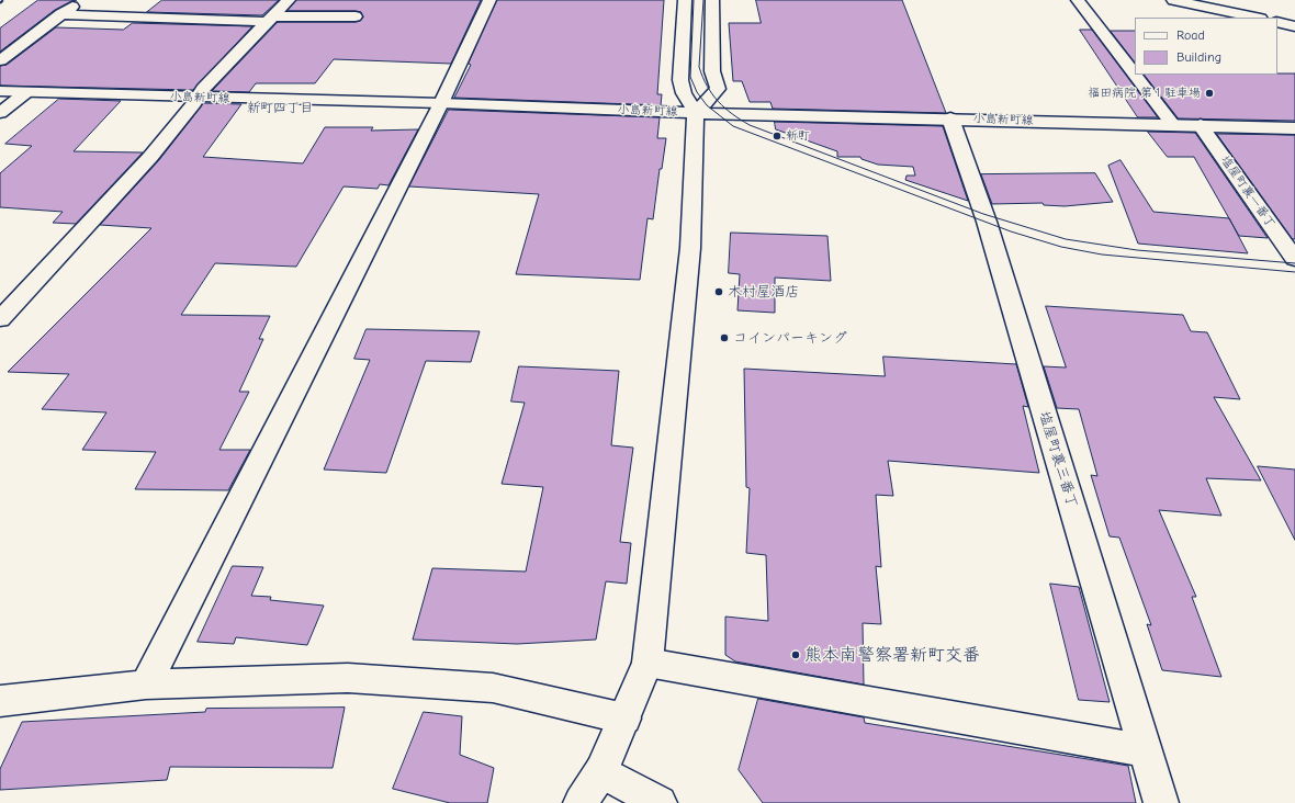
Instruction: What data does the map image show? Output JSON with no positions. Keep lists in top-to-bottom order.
{
  "streets": {
    "street": ["小島新町線", "塩屋町裏一番丁", "塩屋町裏三番丁"]
  },
  "crossings": [
    ["小島新町線", "塩屋町裏一番丁"],
    ["小島新町線", "塩屋町裏三番丁"]
  ],
  "districts": ["新町四丁目"],
  "places": [
    "福田病院 第１駐車場",
    "新町",
    "木村屋酒店",
    "コインパーキング",
    "熊本南警察署新町交番"
  ],
  "legend": ["Road", "Building"]
}
